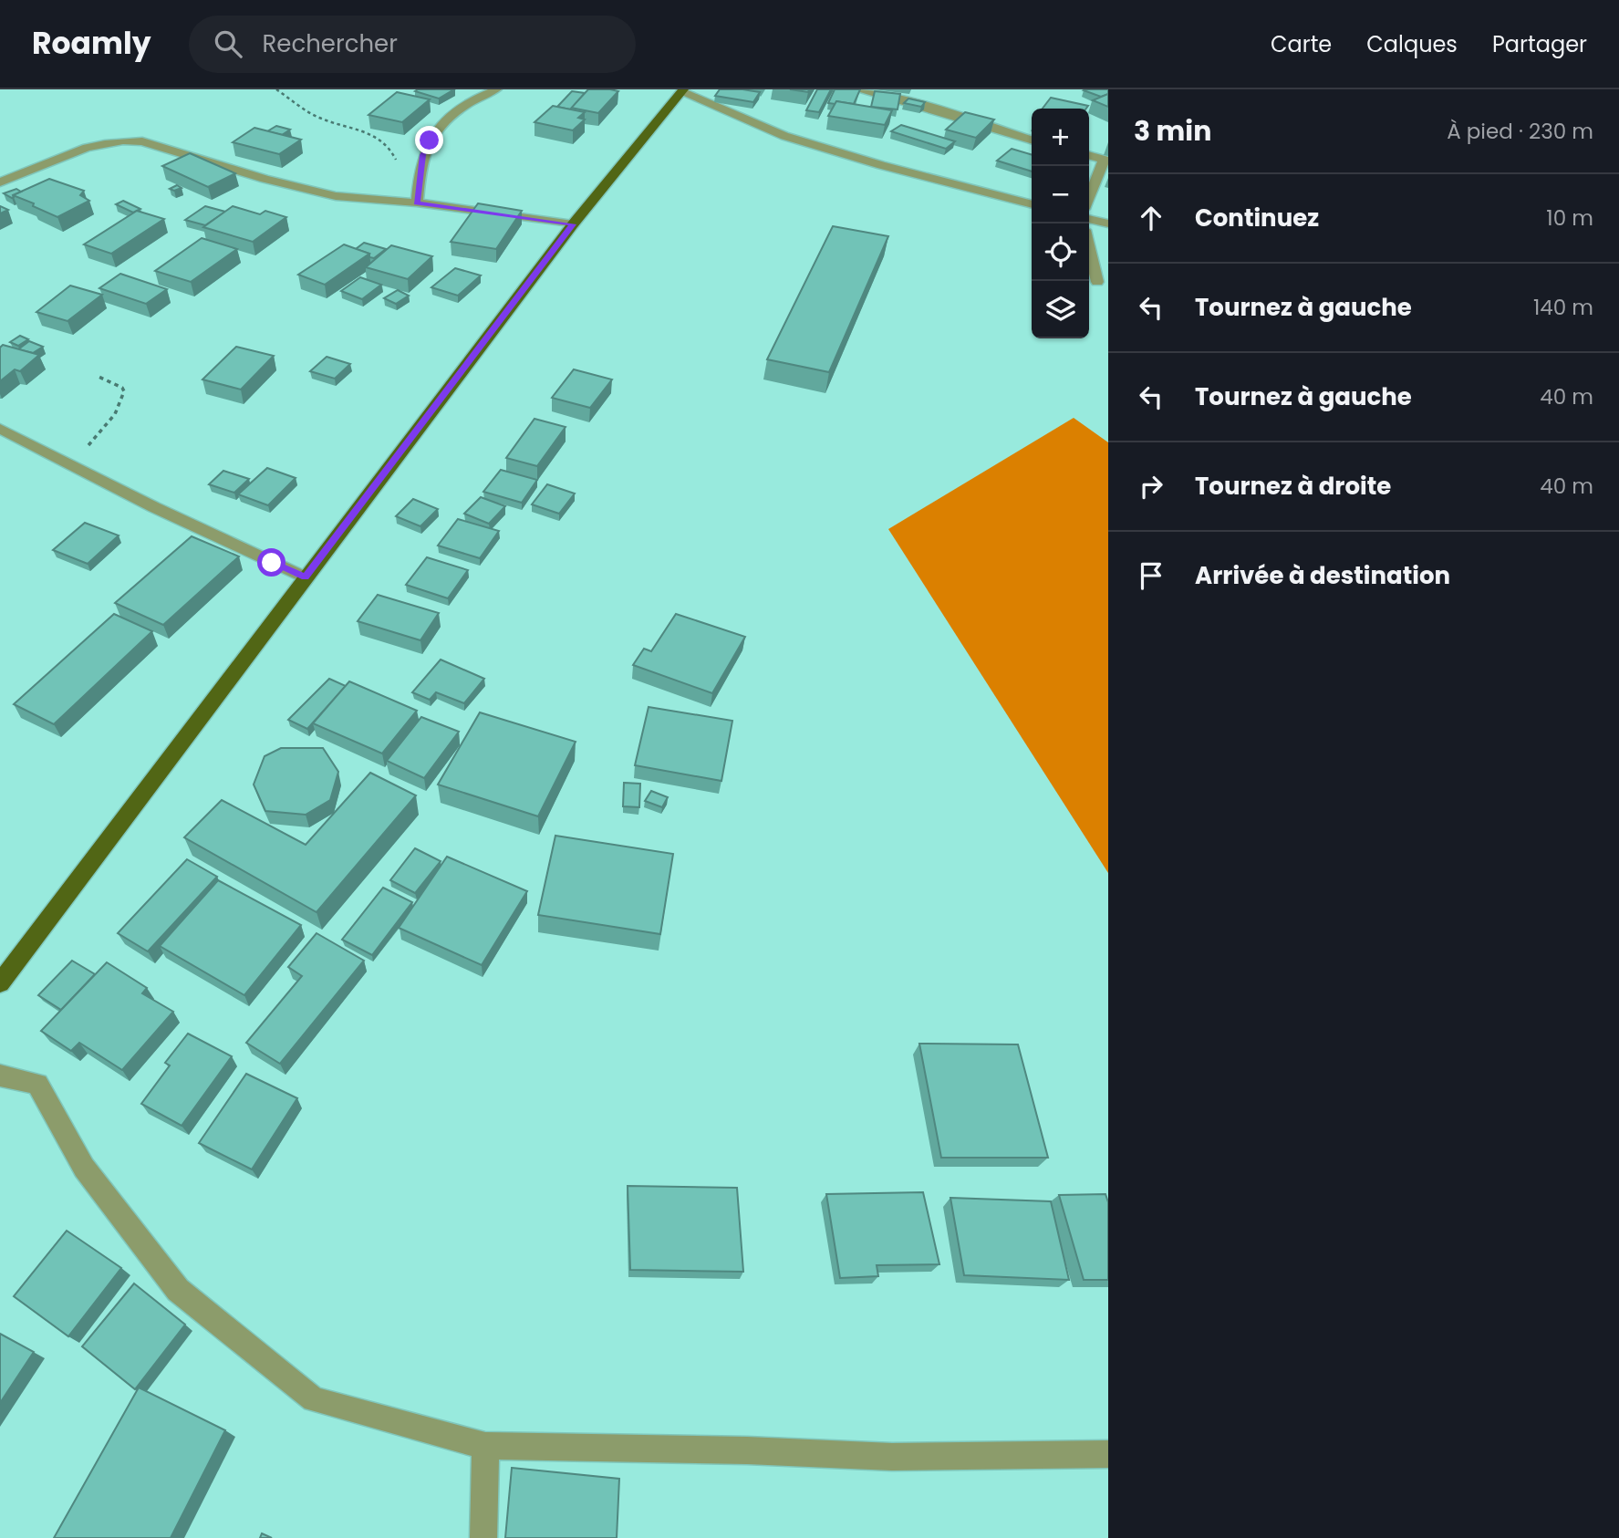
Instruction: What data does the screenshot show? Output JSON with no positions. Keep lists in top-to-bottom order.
{
  "page": {
    "header": "Roamly",
    "search": "Rechercher",
    "nav": ["Carte", "Calques", "Partager"],
    "heading": ["3 min", "À pied · 230 m"],
    "map_buttons": ["+", "−"],
    "list": [
      ["Continuez", "10 m"],
      ["Tournez à gauche", "140 m"],
      ["Tournez à gauche", "40 m"],
      ["Tournez à droite", "40 m"],
      "Arrivée à destination"
    ]
  }
}
